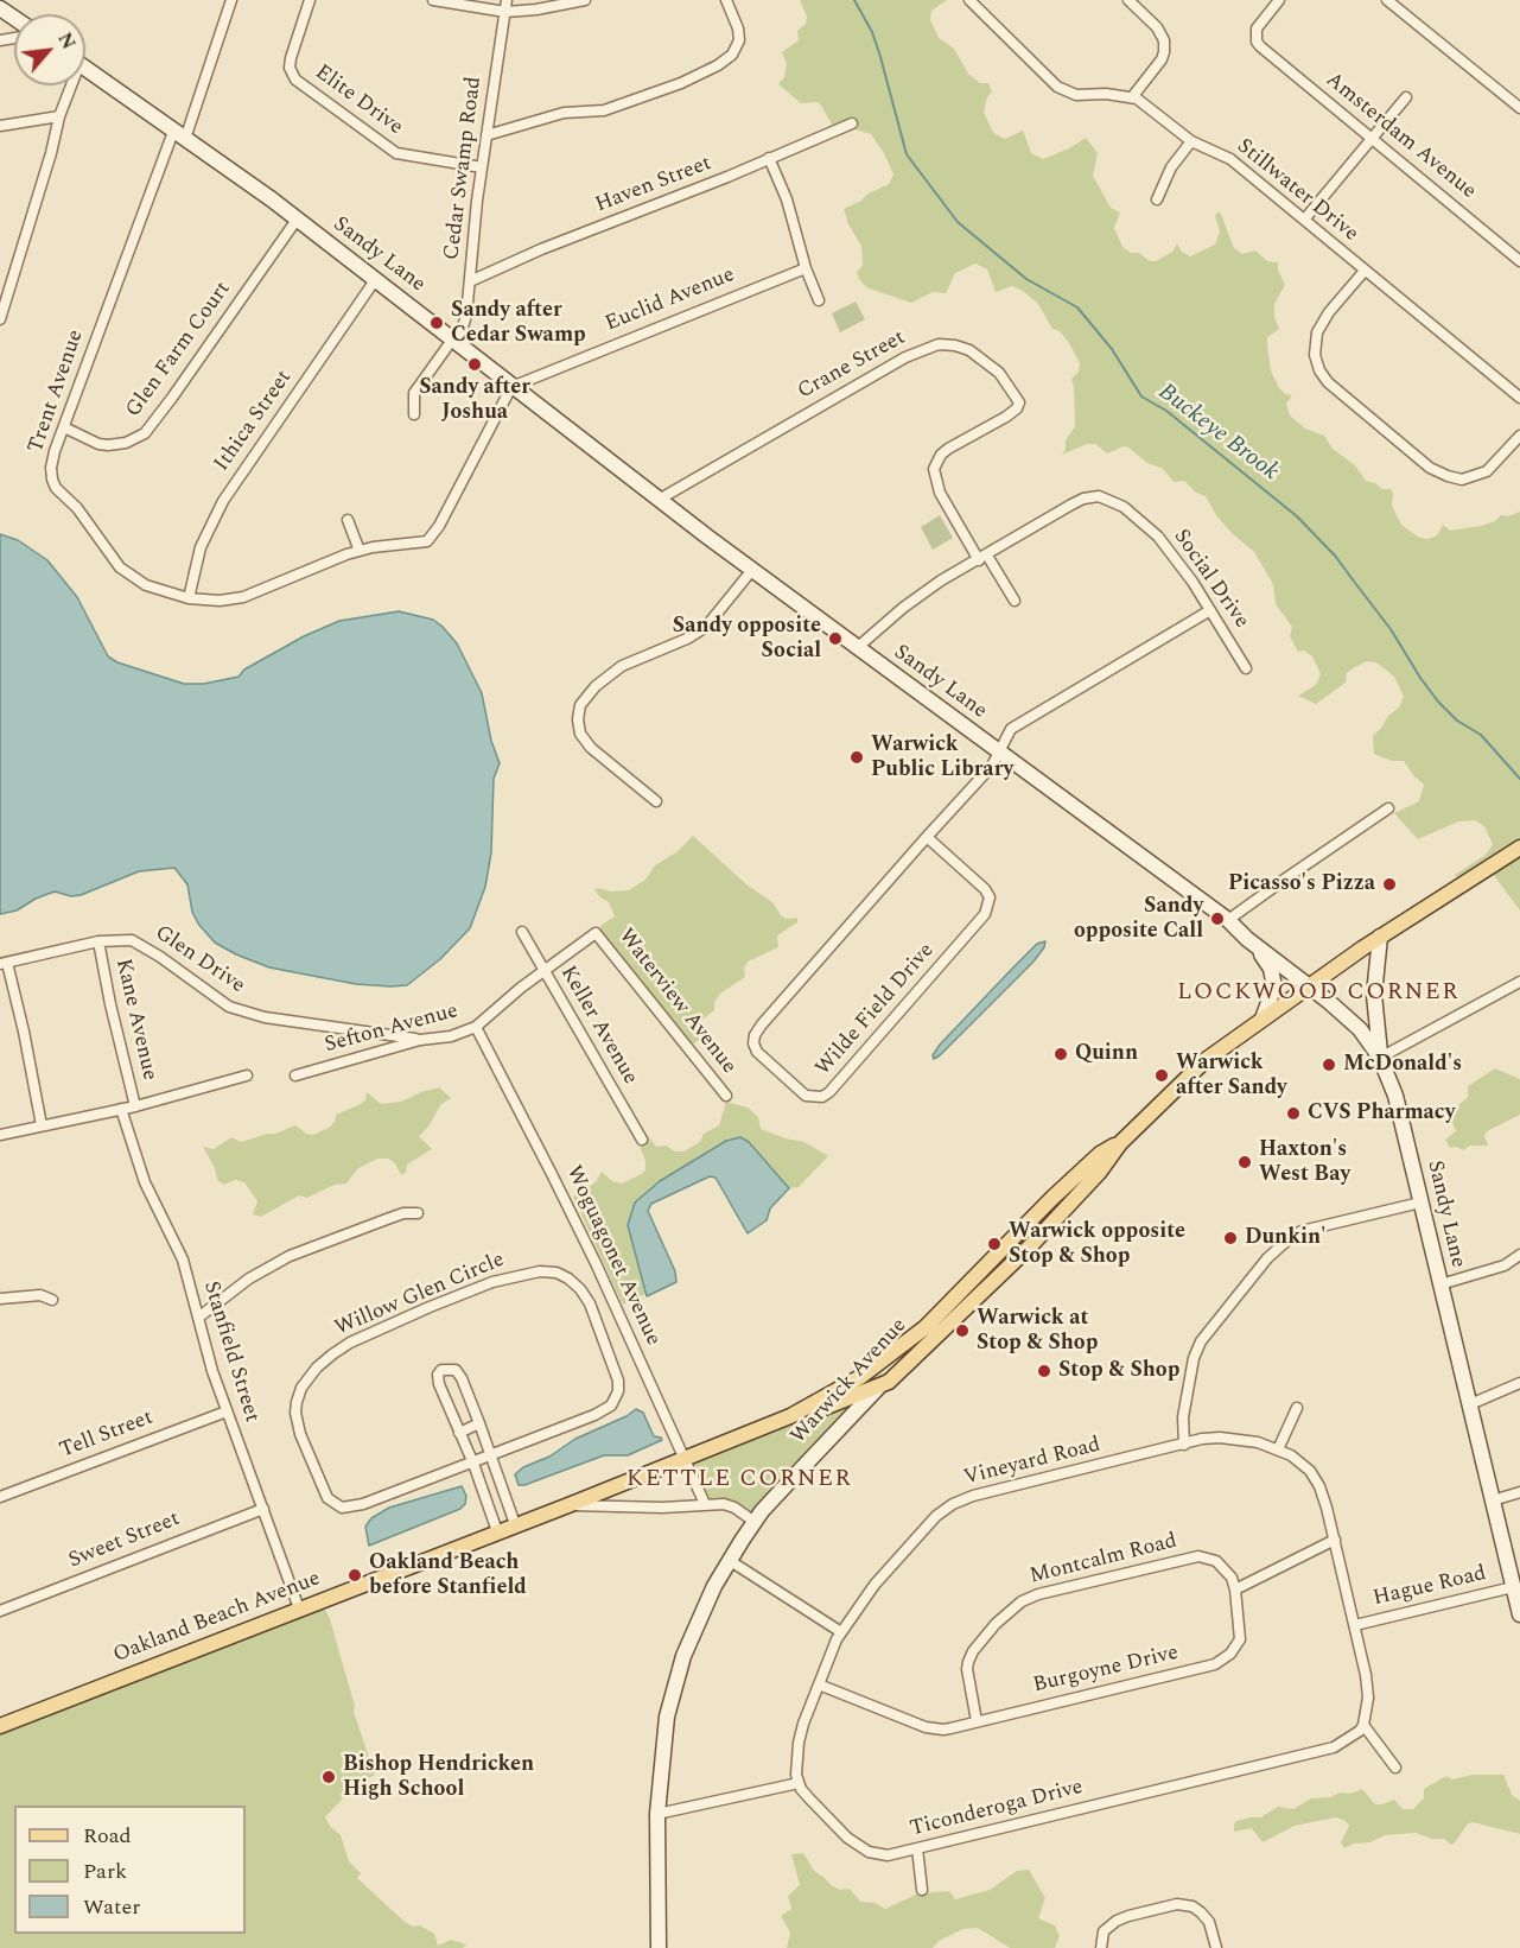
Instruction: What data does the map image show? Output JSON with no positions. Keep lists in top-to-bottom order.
{
  "streets": {
    "main road": ["Sandy Lane", "Warwick Avenue", "Oakland Beach Avenue"],
    "street": [
      "Elite Drive",
      "Amsterdam Avenue",
      "Cedar Swamp Road",
      "Haven Street",
      "Stillwater Drive",
      "Euclid Avenue",
      "Glen Farm Court",
      "Crane Street",
      "Trent Avenue",
      "Ithica Street",
      "Social Drive",
      "Glen Drive",
      "Waterview Avenue",
      "Wilde Field Drive",
      "Kane Avenue",
      "Keller Avenue",
      "Sefton Avenue",
      "Woguagonet Avenue",
      "Willow Glen Circle",
      "Stanfield Street",
      "Tell Street",
      "Vineyard Road",
      "Sweet Street",
      "Montcalm Road",
      "Hague Road",
      "Burgoyne Drive",
      "Ticonderoga Drive"
    ]
  },
  "crossings": [
    ["Elite Drive", "Cedar Swamp Road"],
    ["Cedar Swamp Road", "Haven Street"],
    ["Cedar Swamp Road", "Sandy Lane"],
    ["Sandy Lane", "Euclid Avenue"],
    ["Sandy Lane", "Glen Farm Court"],
    ["Sandy Lane", "Crane Street"],
    ["Sandy Lane", "Trent Avenue"],
    ["Sandy Lane", "Ithica Street"],
    ["Sandy Lane", "Social Drive"],
    ["Sandy Lane", "Wilde Field Drive"],
    ["Sandy Lane", "Warwick Avenue"],
    ["Sandy Lane", "Hague Road"],
    ["Euclid Avenue", "Trent Avenue"],
    ["Glen Farm Court", "Trent Avenue"],
    ["Crane Street", "Social Drive"],
    ["Trent Avenue", "Ithica Street"],
    ["Social Drive", "Wilde Field Drive"],
    ["Glen Drive", "Kane Avenue"],
    ["Glen Drive", "Sefton Avenue"],
    ["Waterview Avenue", "Sefton Avenue"],
    ["Keller Avenue", "Sefton Avenue"],
    ["Sefton Avenue", "Woguagonet Avenue"],
    ["Woguagonet Avenue", "Oakland Beach Avenue"],
    ["Stanfield Street", "Tell Street"],
    ["Stanfield Street", "Sweet Street"],
    ["Stanfield Street", "Oakland Beach Avenue"],
    ["Warwick Avenue", "Oakland Beach Avenue"],
    ["Vineyard Road", "Hague Road"],
    ["Vineyard Road", "Burgoyne Drive"],
    ["Vineyard Road", "Ticonderoga Drive"],
    ["Montcalm Road", "Burgoyne Drive"]
  ],
  "districts": ["LOCKWOOD CORNER", "KETTLE CORNER"],
  "water": ["Buckeye Brook"],
  "places": [
    "Sandy after Cedar Swamp",
    "Sandy after Joshua",
    "Sandy opposite Social",
    "Warwick Public Library",
    "Picasso's Pizza",
    "Sandy opposite Call",
    "Quinn",
    "McDonald's",
    "Warwick after Sandy",
    "CVS Pharmacy",
    "Haxton's West Bay",
    "Dunkin'",
    "Warwick opposite Stop & Shop",
    "Warwick at Stop & Shop",
    "Stop & Shop",
    "Oakland Beach before Stanfield",
    "Bishop Hendricken High School"
  ],
  "legend": ["Road", "Park", "Water"],
  "north": "top right"
}
